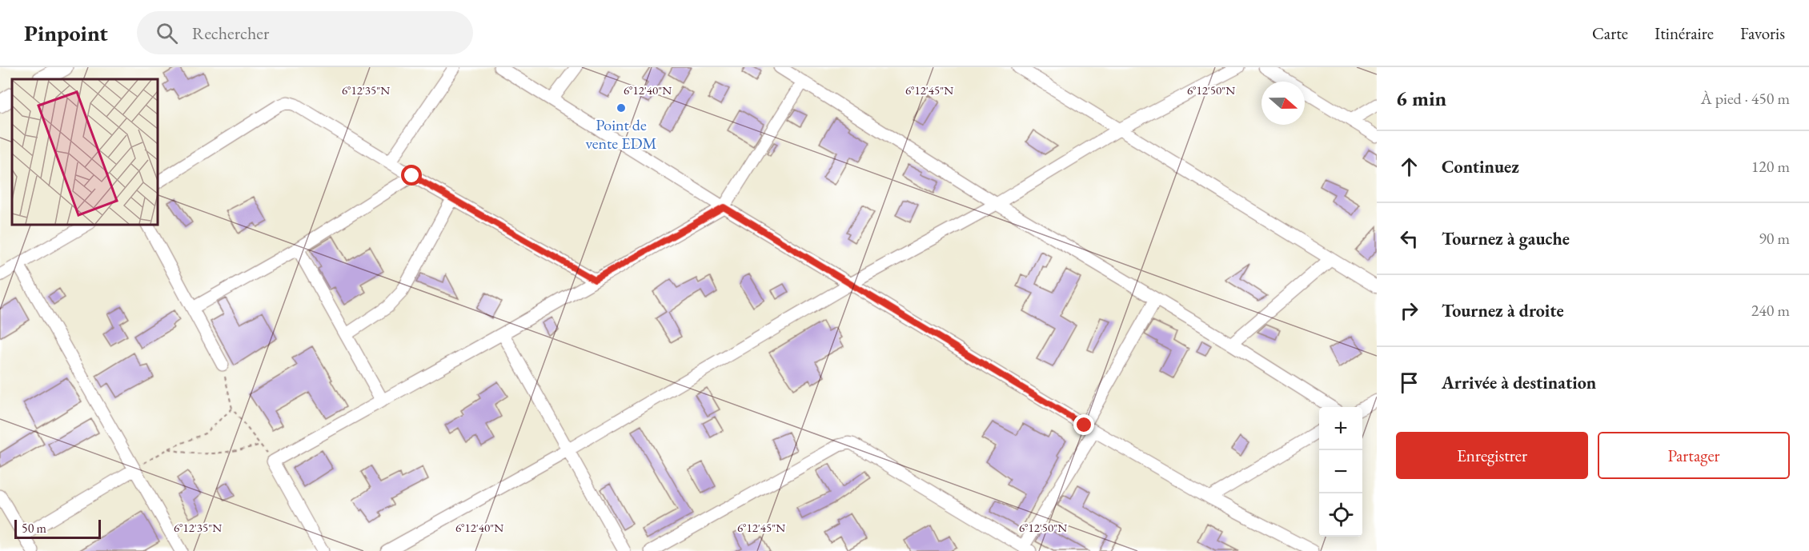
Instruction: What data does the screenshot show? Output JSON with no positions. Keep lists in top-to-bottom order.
{
  "places": ["Point de vente EDM"],
  "scale_bar": "50 m",
  "north": "right",
  "page": {
    "header": "Pinpoint",
    "search": "Rechercher",
    "nav": ["Carte", "Itinéraire", "Favoris"],
    "heading": ["6 min", "À pied · 450 m"],
    "list": [
      ["Continuez", "120 m"],
      ["Tournez à gauche", "90 m"],
      ["Tournez à droite", "240 m"],
      "Arrivée à destination"
    ],
    "map_buttons": ["+", "−"],
    "buttons": ["Enregistrer", "Partager"],
    "scale": "50 m"
  },
  "coordinates": [
    "6°12'35\"N",
    "6°12'40\"N",
    "6°12'45\"N",
    "6°12'50\"N"
  ]
}
